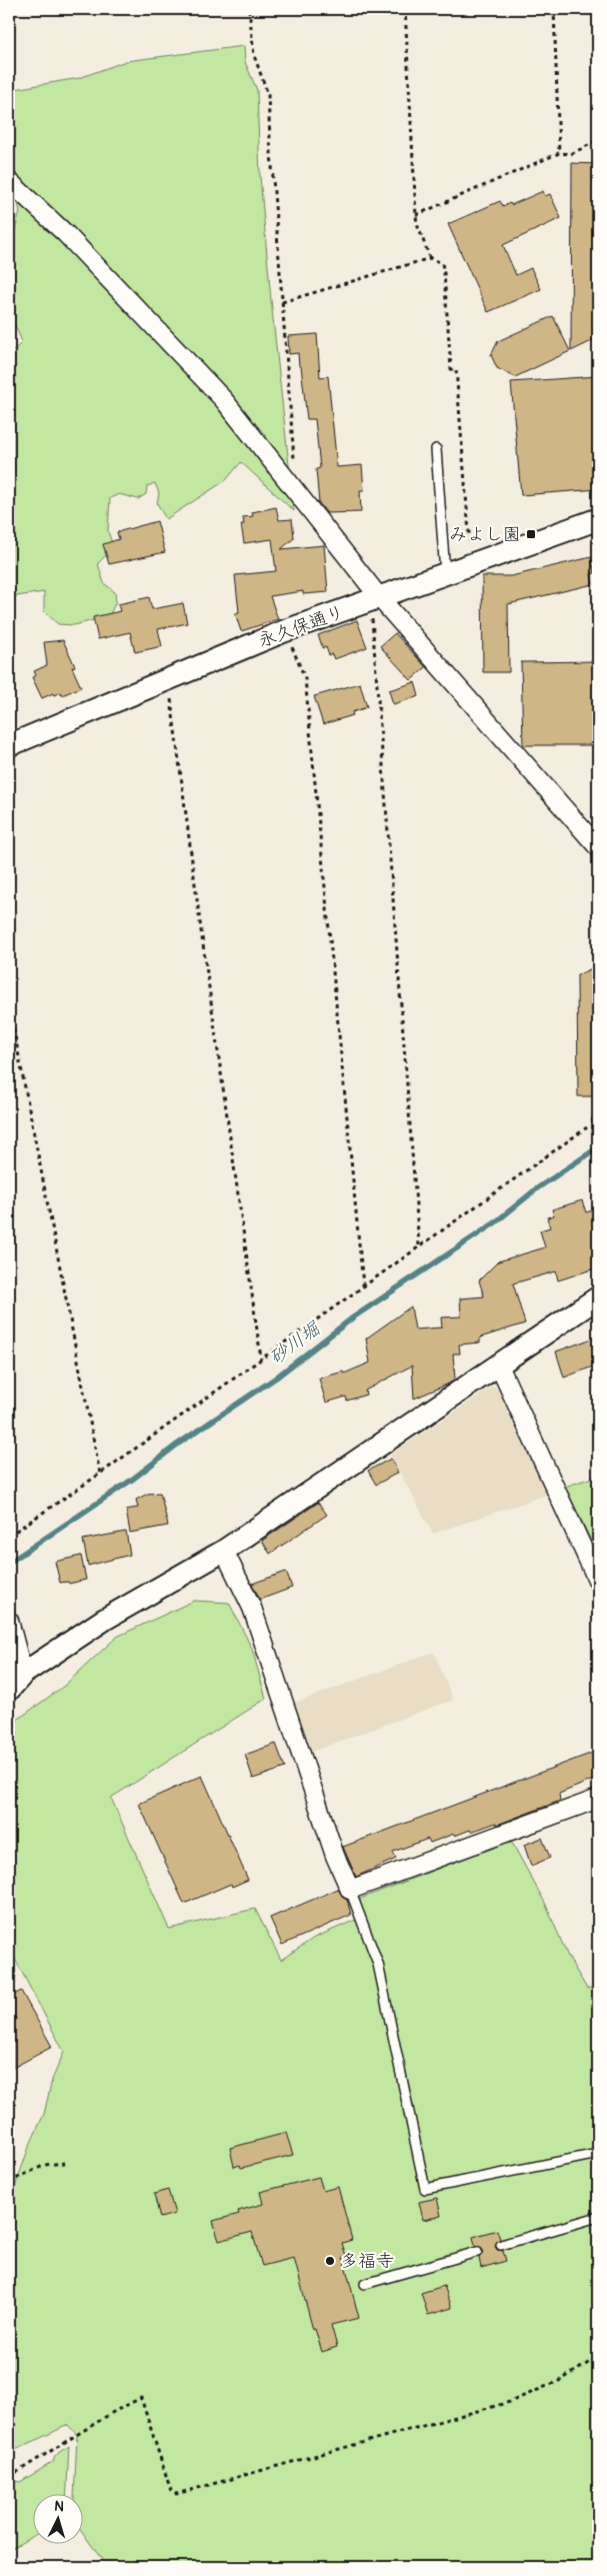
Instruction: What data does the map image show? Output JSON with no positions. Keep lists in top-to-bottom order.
{
  "streets": {
    "street": ["永久保通り"]
  },
  "water": ["砂川堀"],
  "places": {
    "transit": ["みよし園"],
    "other": ["多福寺"]
  },
  "north": "top"
}
